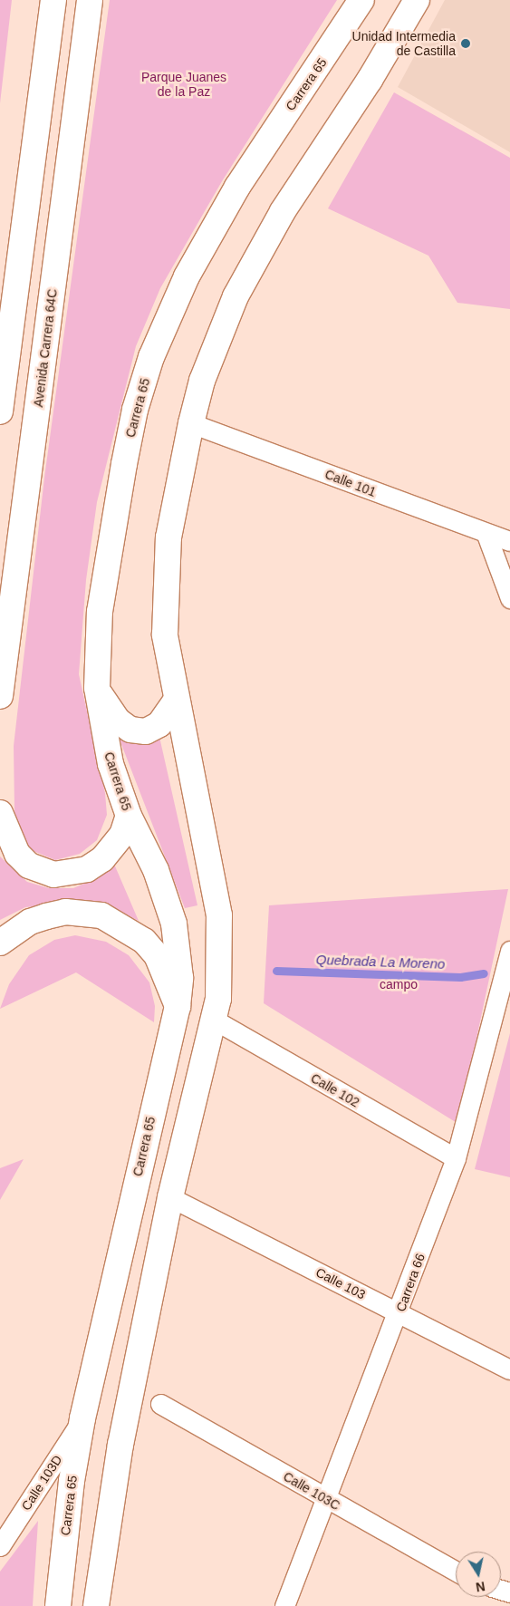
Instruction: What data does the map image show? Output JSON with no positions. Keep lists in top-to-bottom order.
{
  "streets": {
    "main road": ["Carrera 65", "Avenida Carrera 64C"],
    "street": [
      "Calle 101",
      "Calle 102",
      "Carrera 66",
      "Calle 103",
      "Calle 103D",
      "Calle 103C"
    ]
  },
  "crossings": [
    ["Carrera 65", "Calle 103D"],
    ["Calle 102", "Carrera 66"],
    ["Carrera 66", "Calle 103"],
    ["Carrera 66", "Calle 103C"]
  ],
  "water": ["Quebrada La Moreno"],
  "parks": ["Parque Juanes de la Paz", "campo"],
  "places": ["Unidad Intermedia de Castilla"],
  "north": "bottom"
}
